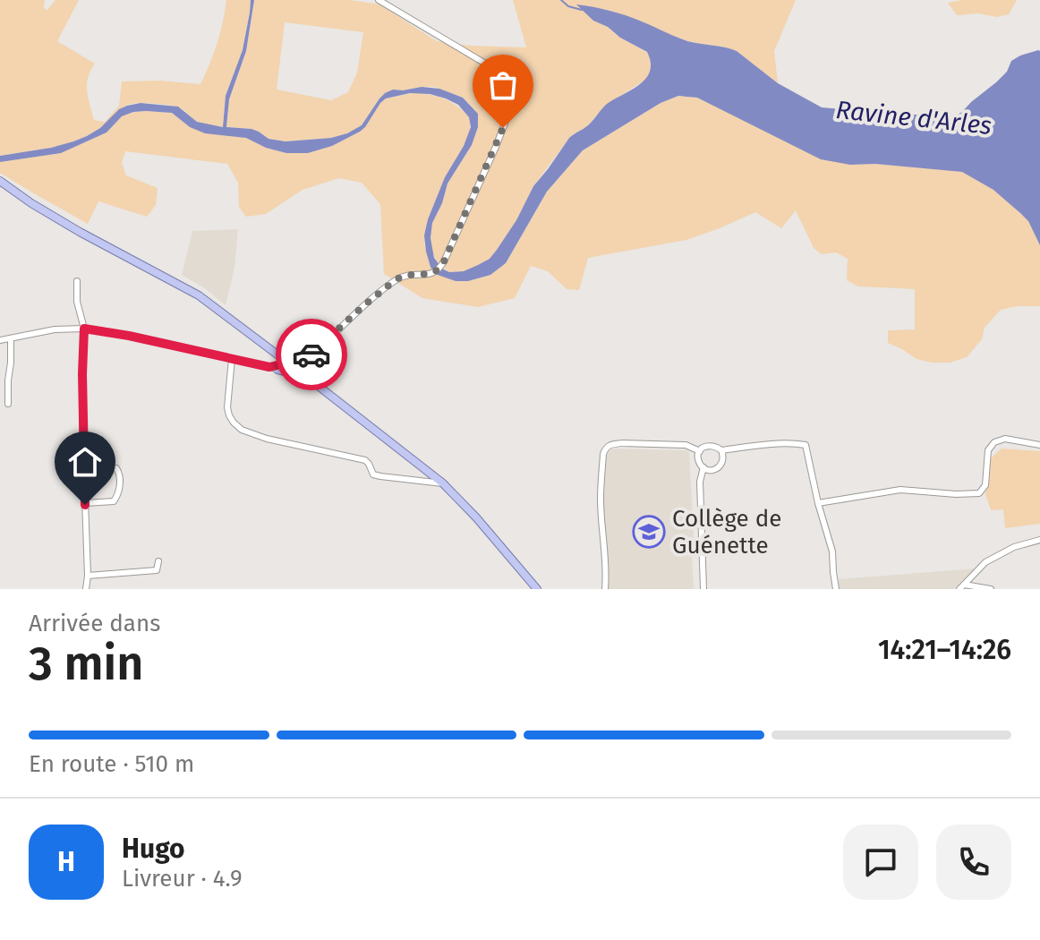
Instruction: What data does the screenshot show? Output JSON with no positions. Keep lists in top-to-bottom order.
{
  "water": ["Ravine d'Arles"],
  "places": {
    "school or university": ["Collège de Guénette"]
  },
  "page": {
    "heading": ["3 min", "Arrivée dans", "14:21–14:26"],
    "panel": ["Hugo", "Livreur · 4.9"],
    "bar": "En route · 510 m",
    "round": "H"
  }
}
